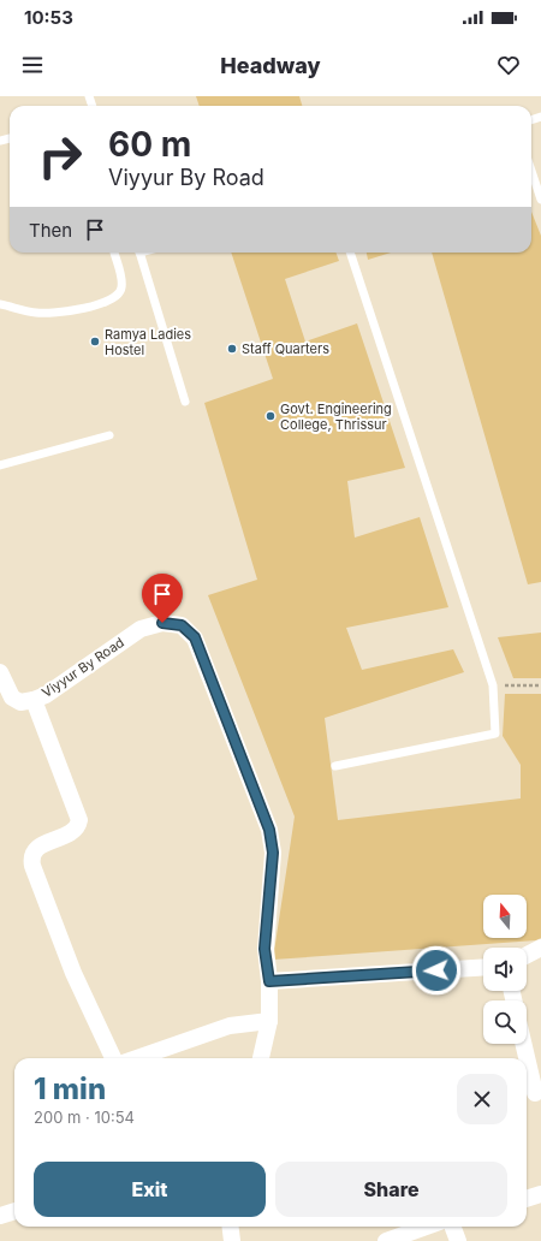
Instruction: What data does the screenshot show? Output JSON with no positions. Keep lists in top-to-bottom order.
{
  "streets": {
    "street": ["Viyyur By Road"]
  },
  "places": ["Ramya Ladies Hostel", "Staff Quarters", "Govt. Engineering College, Thrissur"],
  "north": "top",
  "page": {
    "status": "10:53",
    "header": "Headway",
    "turn": ["60 m", "Viyyur By Road"],
    "then": "Then",
    "heading": ["1 min", "200 m · 10:54"],
    "buttons": ["Exit", "Share"]
  }
}
